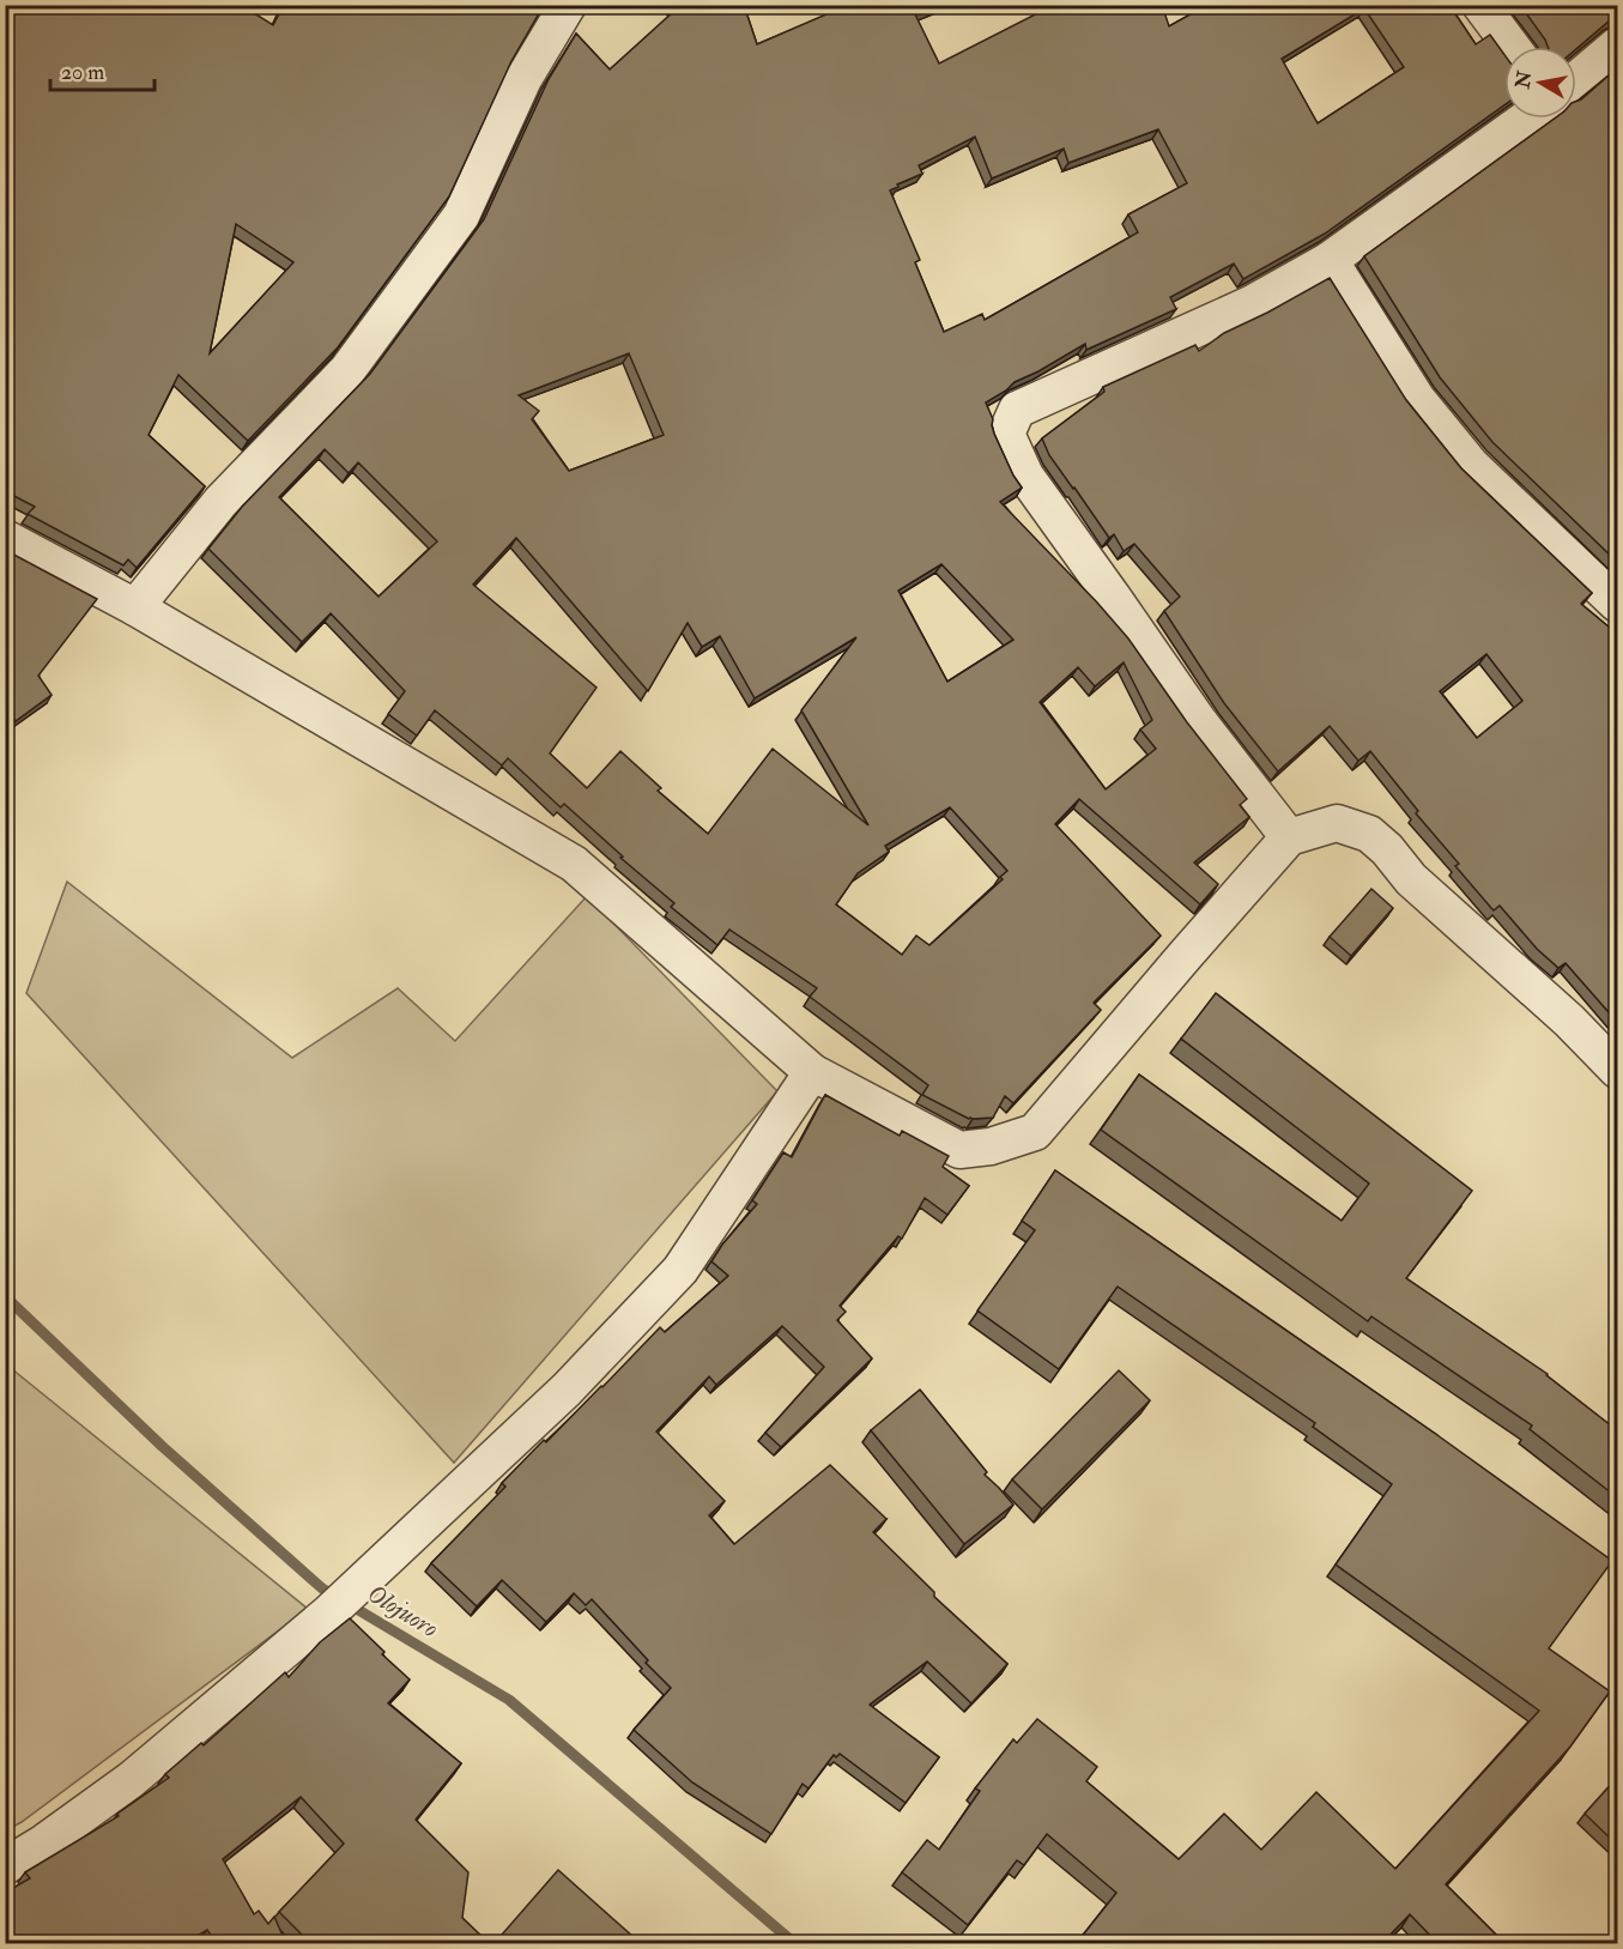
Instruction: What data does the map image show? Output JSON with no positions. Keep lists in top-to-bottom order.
{
  "water": ["Olojuoro"],
  "scale_bar": "20 m",
  "north": "left"
}
